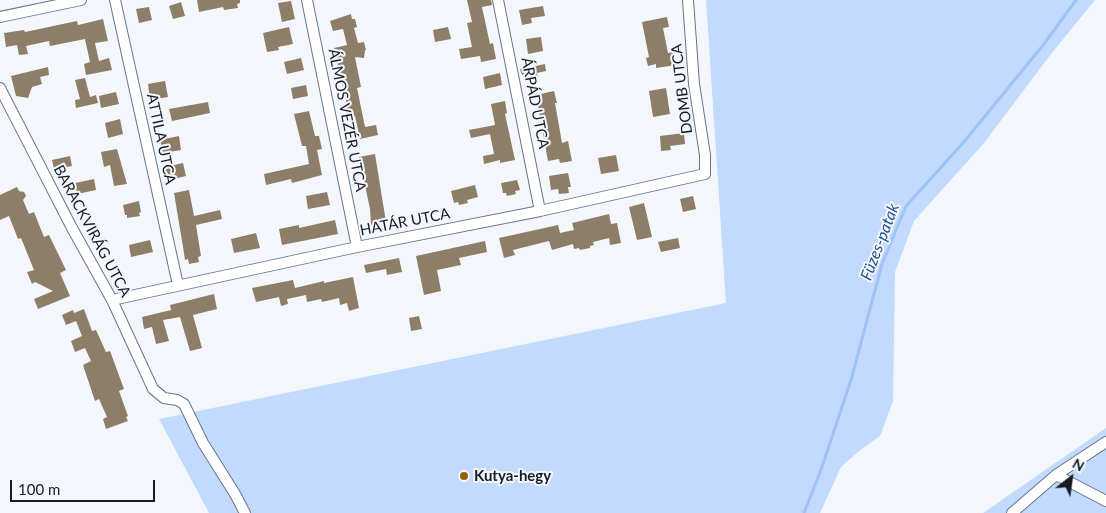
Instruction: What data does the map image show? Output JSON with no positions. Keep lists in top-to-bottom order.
{
  "streets": {
    "street": [
      "DOMB UTCA",
      "ÁRPÁD UTCA",
      "ÁLMOS VEZÉR UTCA",
      "ATTILA UTCA",
      "HATÁR UTCA",
      "BARACKVIRÁG UTCA"
    ]
  },
  "crossings": [
    ["DOMB UTCA", "HATÁR UTCA"],
    ["ÁRPÁD UTCA", "HATÁR UTCA"],
    ["ÁLMOS VEZÉR UTCA", "HATÁR UTCA"],
    ["ATTILA UTCA", "HATÁR UTCA"],
    ["HATÁR UTCA", "BARACKVIRÁG UTCA"]
  ],
  "water": ["Füzes-patak"],
  "places": ["Kutya-hegy"],
  "scale_bar": "100 m",
  "north": "top right"
}
